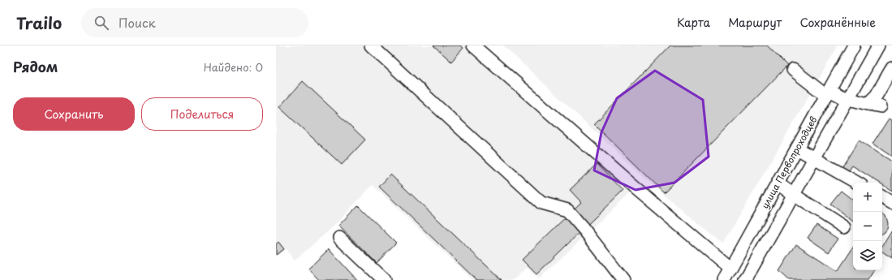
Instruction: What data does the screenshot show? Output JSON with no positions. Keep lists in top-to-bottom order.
{
  "streets": {
    "street": ["улица Первопроходцев"]
  },
  "page": {
    "header": "Trailo",
    "search": "Поиск",
    "nav": ["Карта", "Маршрут", "Сохранённые"],
    "heading": ["Рядом", "Найдено: 0"],
    "buttons": ["Сохранить", "Поделиться"],
    "map_buttons": ["+", "−"]
  }
}
